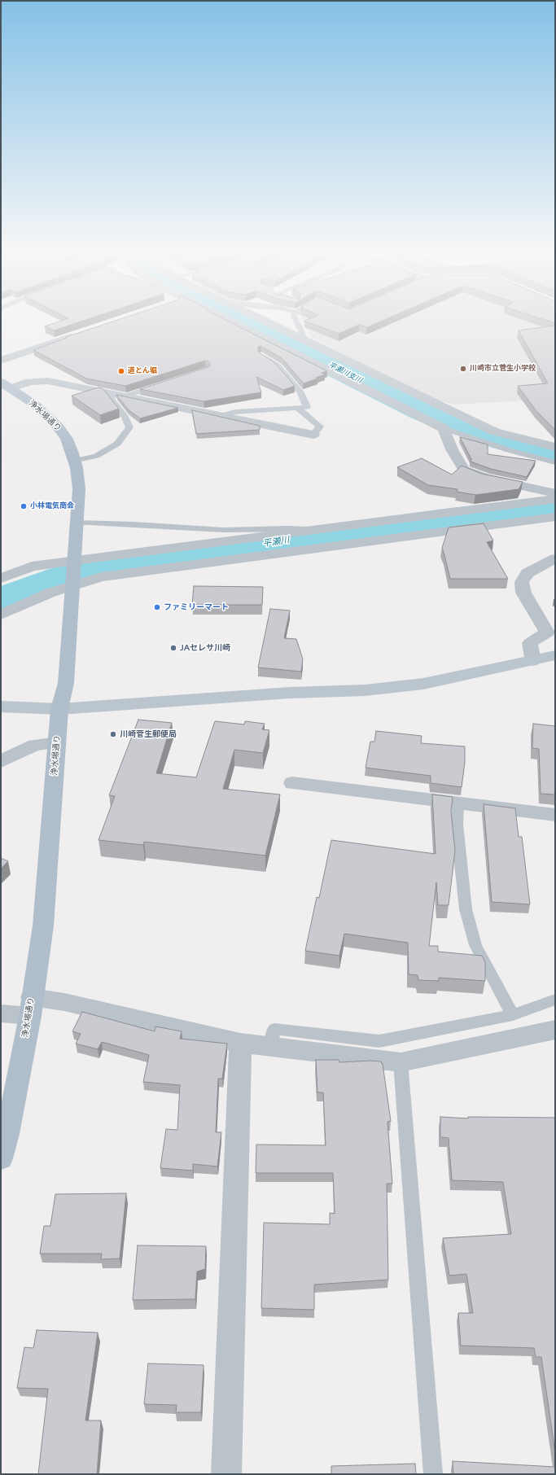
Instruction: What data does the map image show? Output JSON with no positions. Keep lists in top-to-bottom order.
{
  "streets": {
    "main road": ["浄水場通り"]
  },
  "water": ["平瀬川支川", "平瀬川"],
  "places": [
    "川崎市立菅生小学校",
    "道とん堀",
    "小林電気商会",
    "ファミリーマート",
    "JAセレサ川崎",
    "川崎菅生郵便局"
  ]
}
